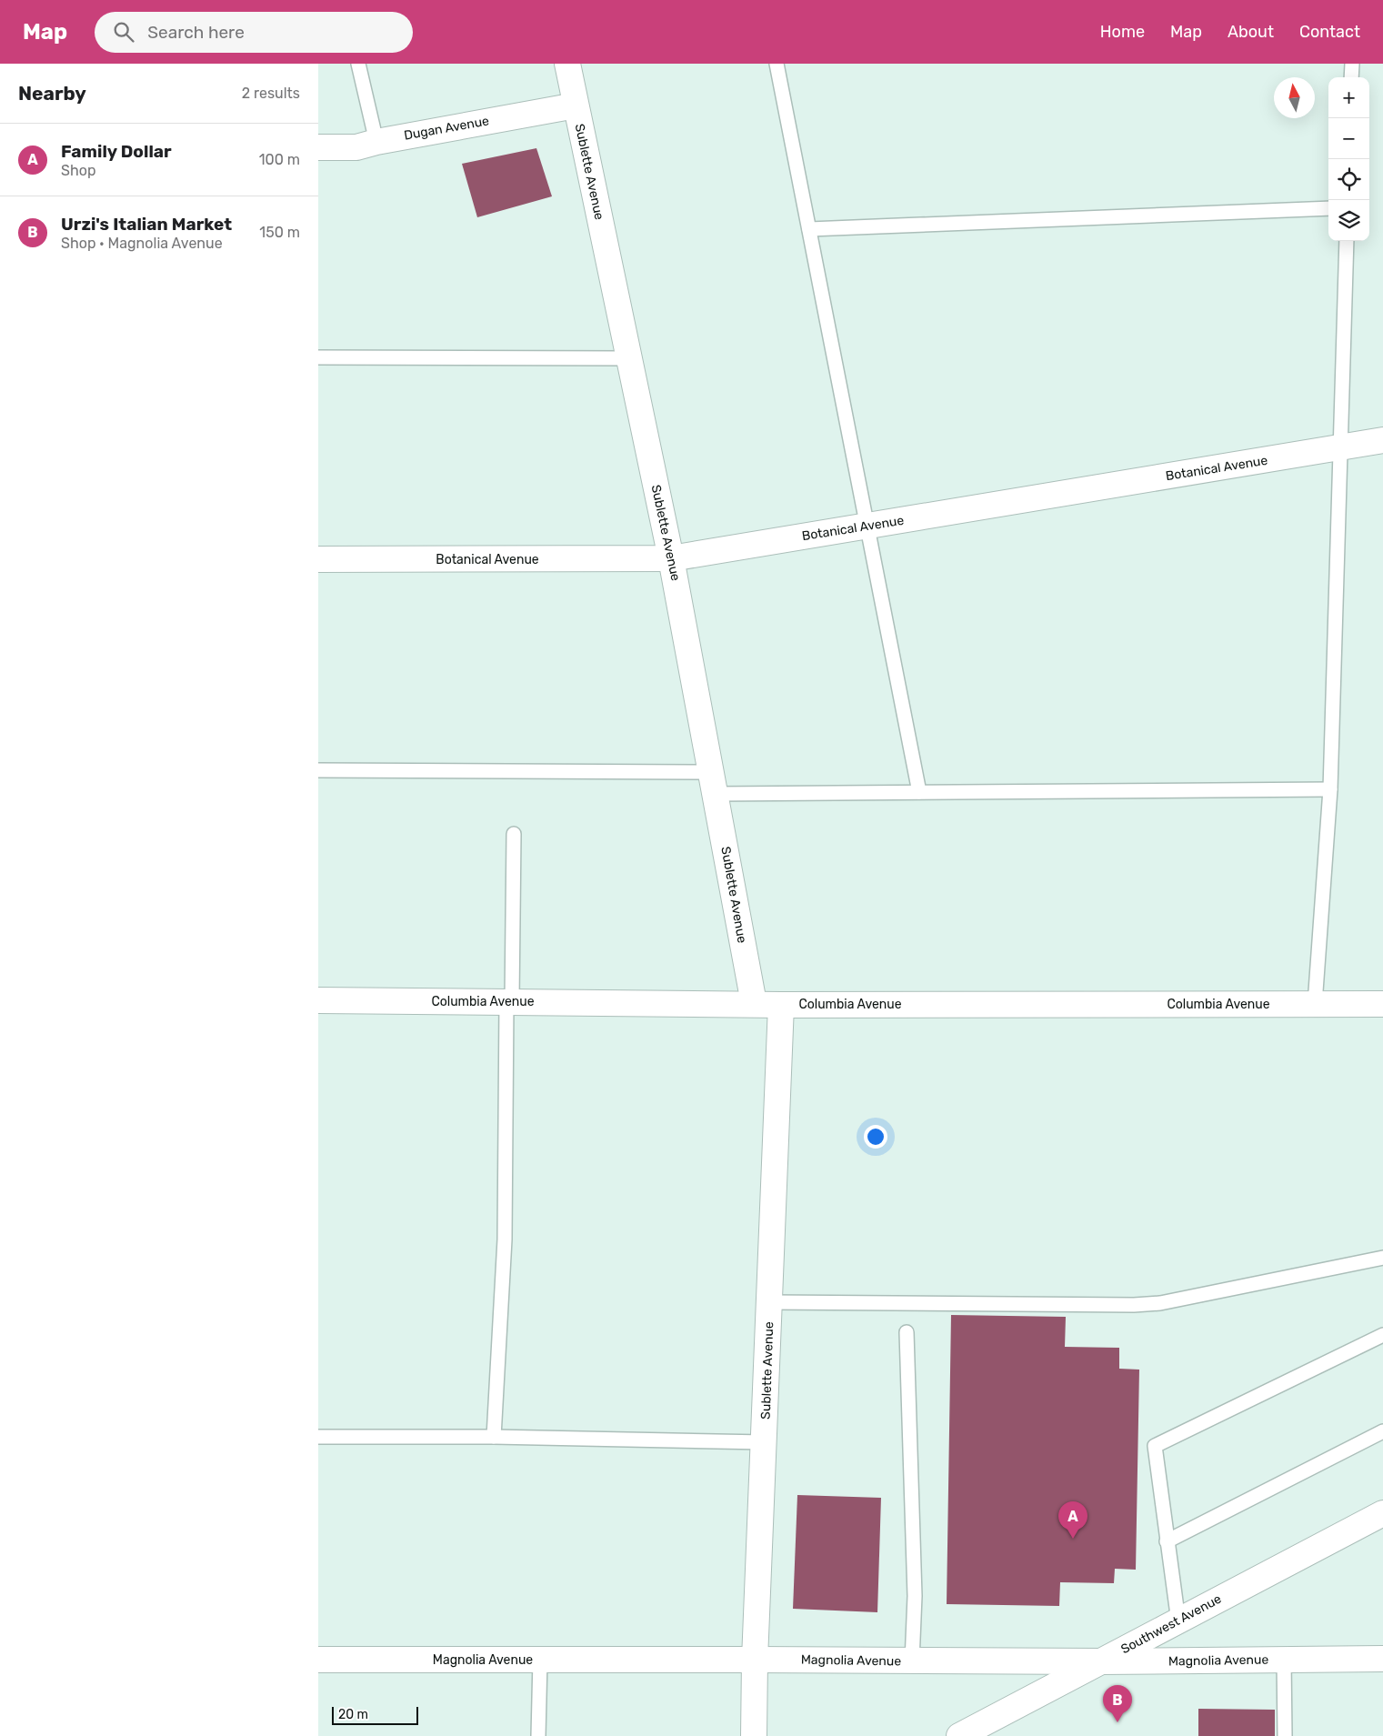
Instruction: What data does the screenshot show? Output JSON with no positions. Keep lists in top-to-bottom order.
{
  "streets": {
    "street": [
      "Dugan Avenue",
      "Sublette Avenue",
      "Botanical Avenue",
      "Columbia Avenue",
      "Southwest Avenue",
      "Magnolia Avenue"
    ]
  },
  "crossings": [
    ["Dugan Avenue", "Sublette Avenue"],
    ["Sublette Avenue", "Botanical Avenue"],
    ["Sublette Avenue", "Columbia Avenue"],
    ["Sublette Avenue", "Magnolia Avenue"],
    ["Southwest Avenue", "Magnolia Avenue"]
  ],
  "scale_bar": "20 m",
  "north": "top",
  "page": {
    "header": "Map",
    "search": "Search here",
    "nav": [
      "Home",
      "Map",
      "About",
      "Contact"
    ],
    "heading": ["Nearby", "2 results"],
    "map_buttons": ["+", "−"],
    "list": [
      {
        "mark": "A",
        "name": "Family Dollar",
        "note": "Shop",
        "value": "100 m"
      },
      {
        "mark": "B",
        "name": "Urzi's Italian Market",
        "note": "Shop · Magnolia Avenue",
        "value": "150 m"
      }
    ],
    "pins": ["A", "B"],
    "scale": "20 m"
  }
}
